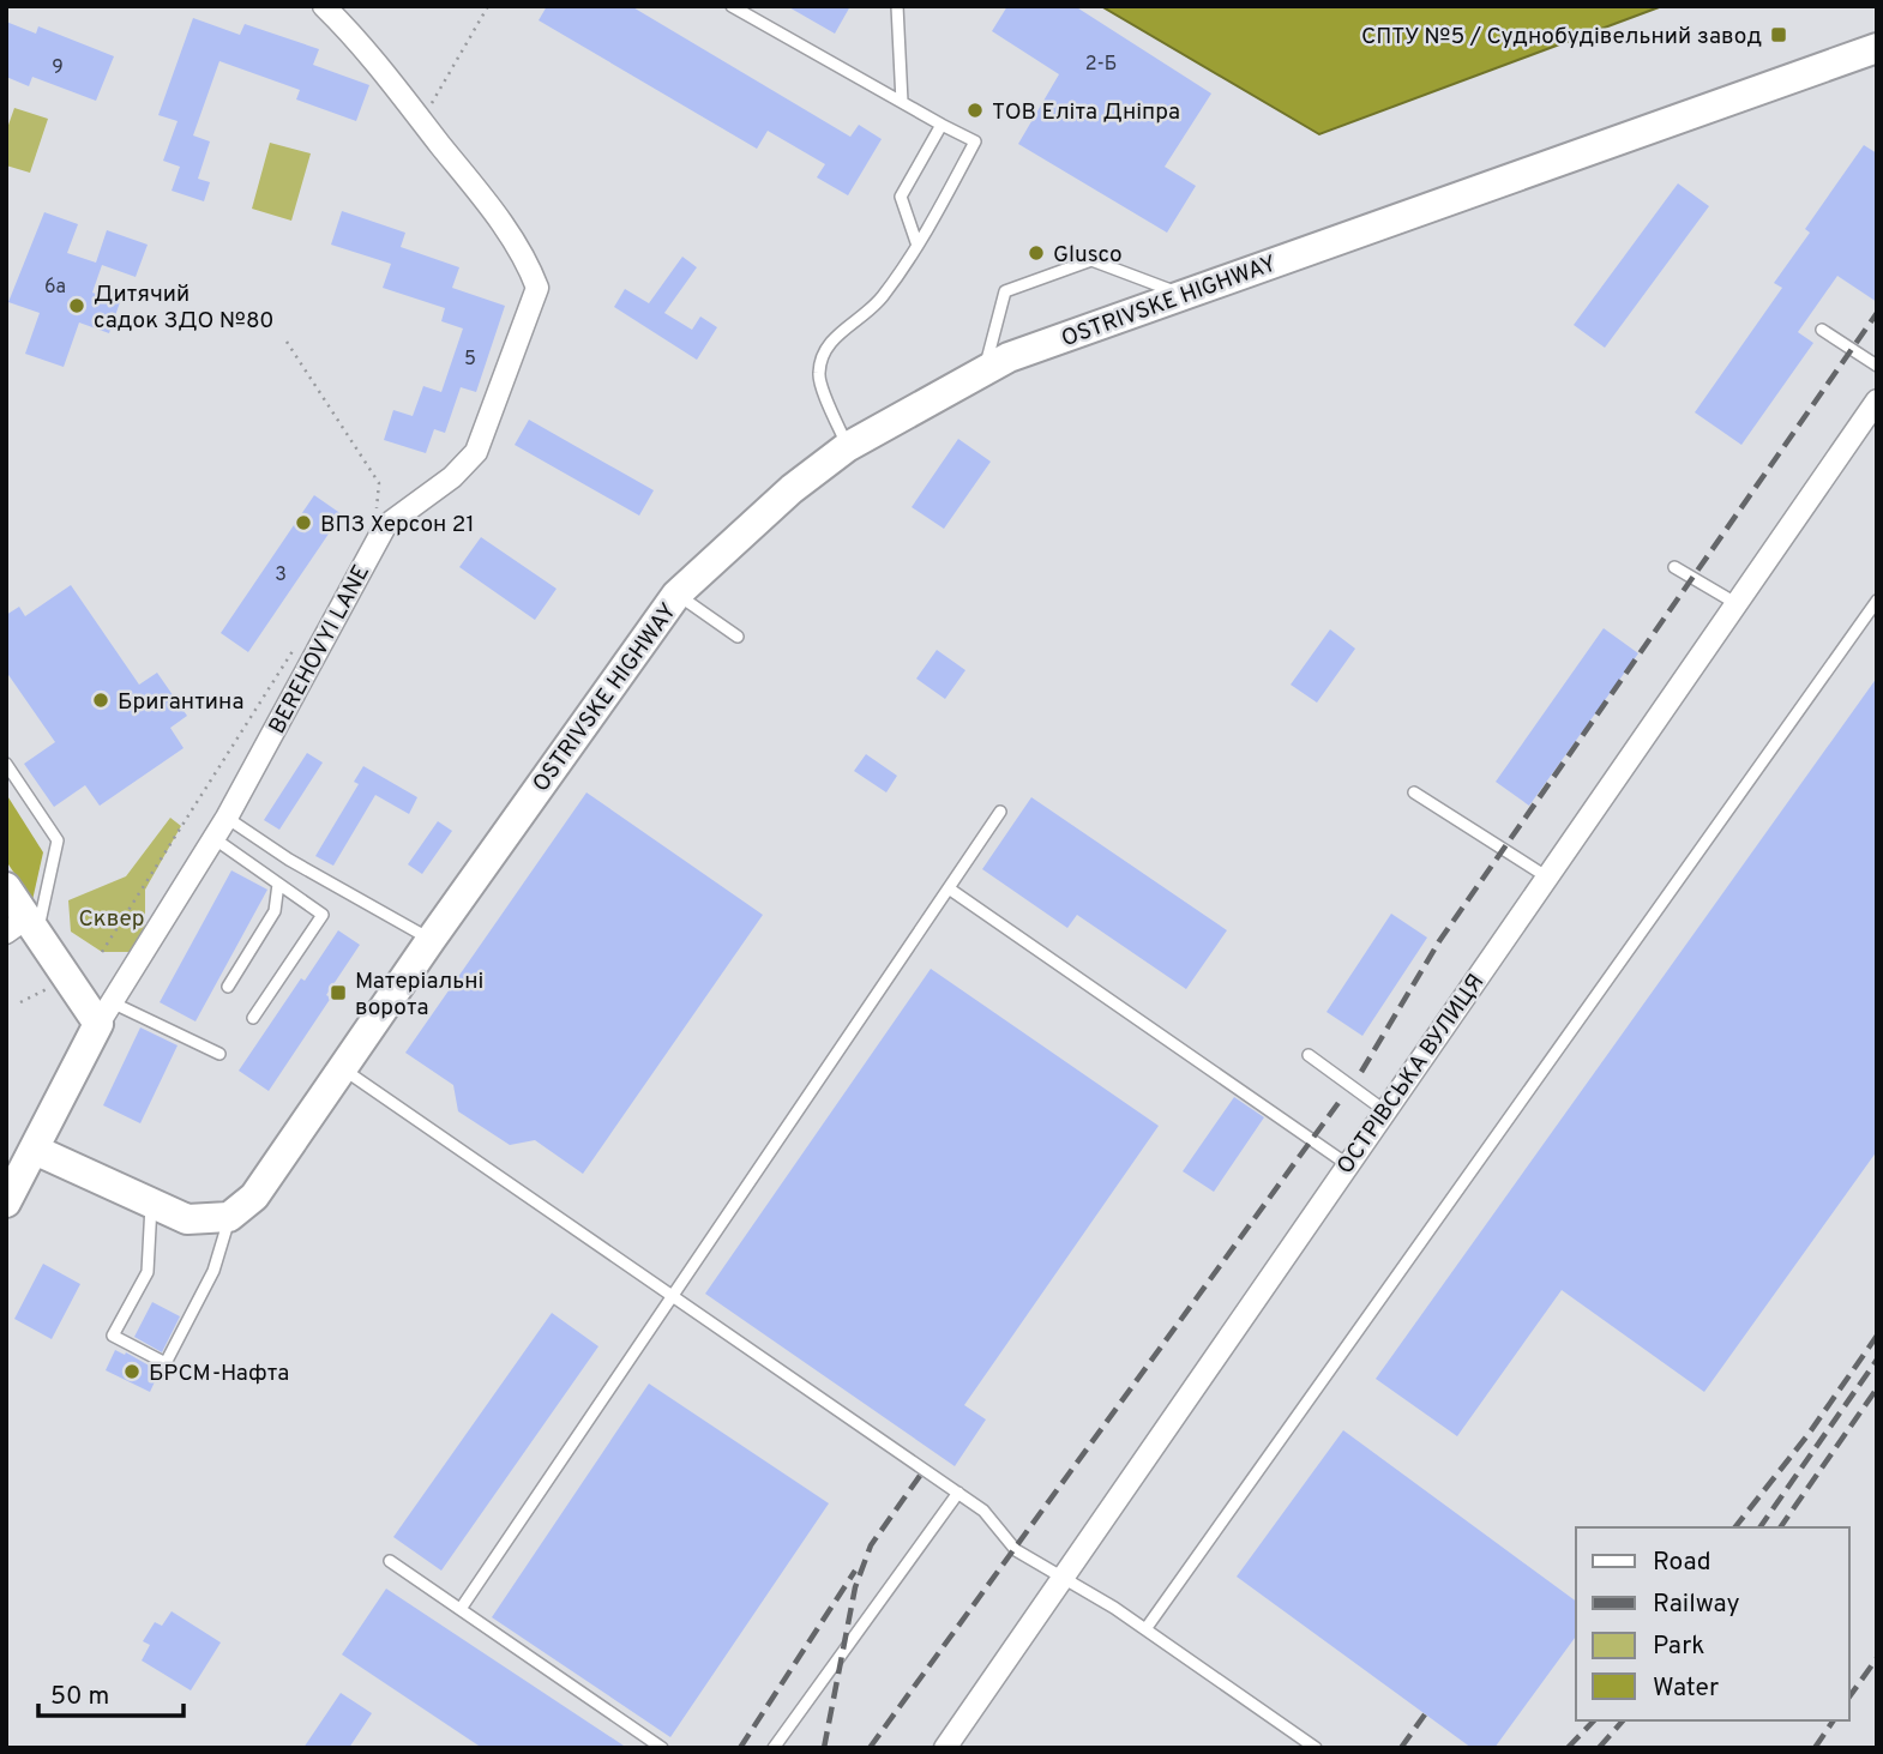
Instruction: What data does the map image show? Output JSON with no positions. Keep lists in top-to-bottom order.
{
  "streets": {
    "street": ["OSTRIVSKE HIGHWAY", "BEREHOVYI LANE", "ОСТРІВСЬКА ВУЛИЦЯ"]
  },
  "parks": ["Сквер"],
  "places": {
    "transit": ["СПТУ №5 / Суднобудівельний завод", "Матеріальні ворота"],
    "other": [
      "ТОВ Еліта Дніпра",
      "Glusco",
      "Дитячий садок ЗДО №80",
      "ВПЗ Херсон 21",
      "Бригантина",
      "БРСМ-Нафта"
    ]
  },
  "house_numbers": [
    "2-Б",
    "9",
    "6а",
    "5",
    "3"
  ],
  "legend": [
    "Road",
    "Railway",
    "Park",
    "Water"
  ],
  "scale_bar": "50 m"
}
